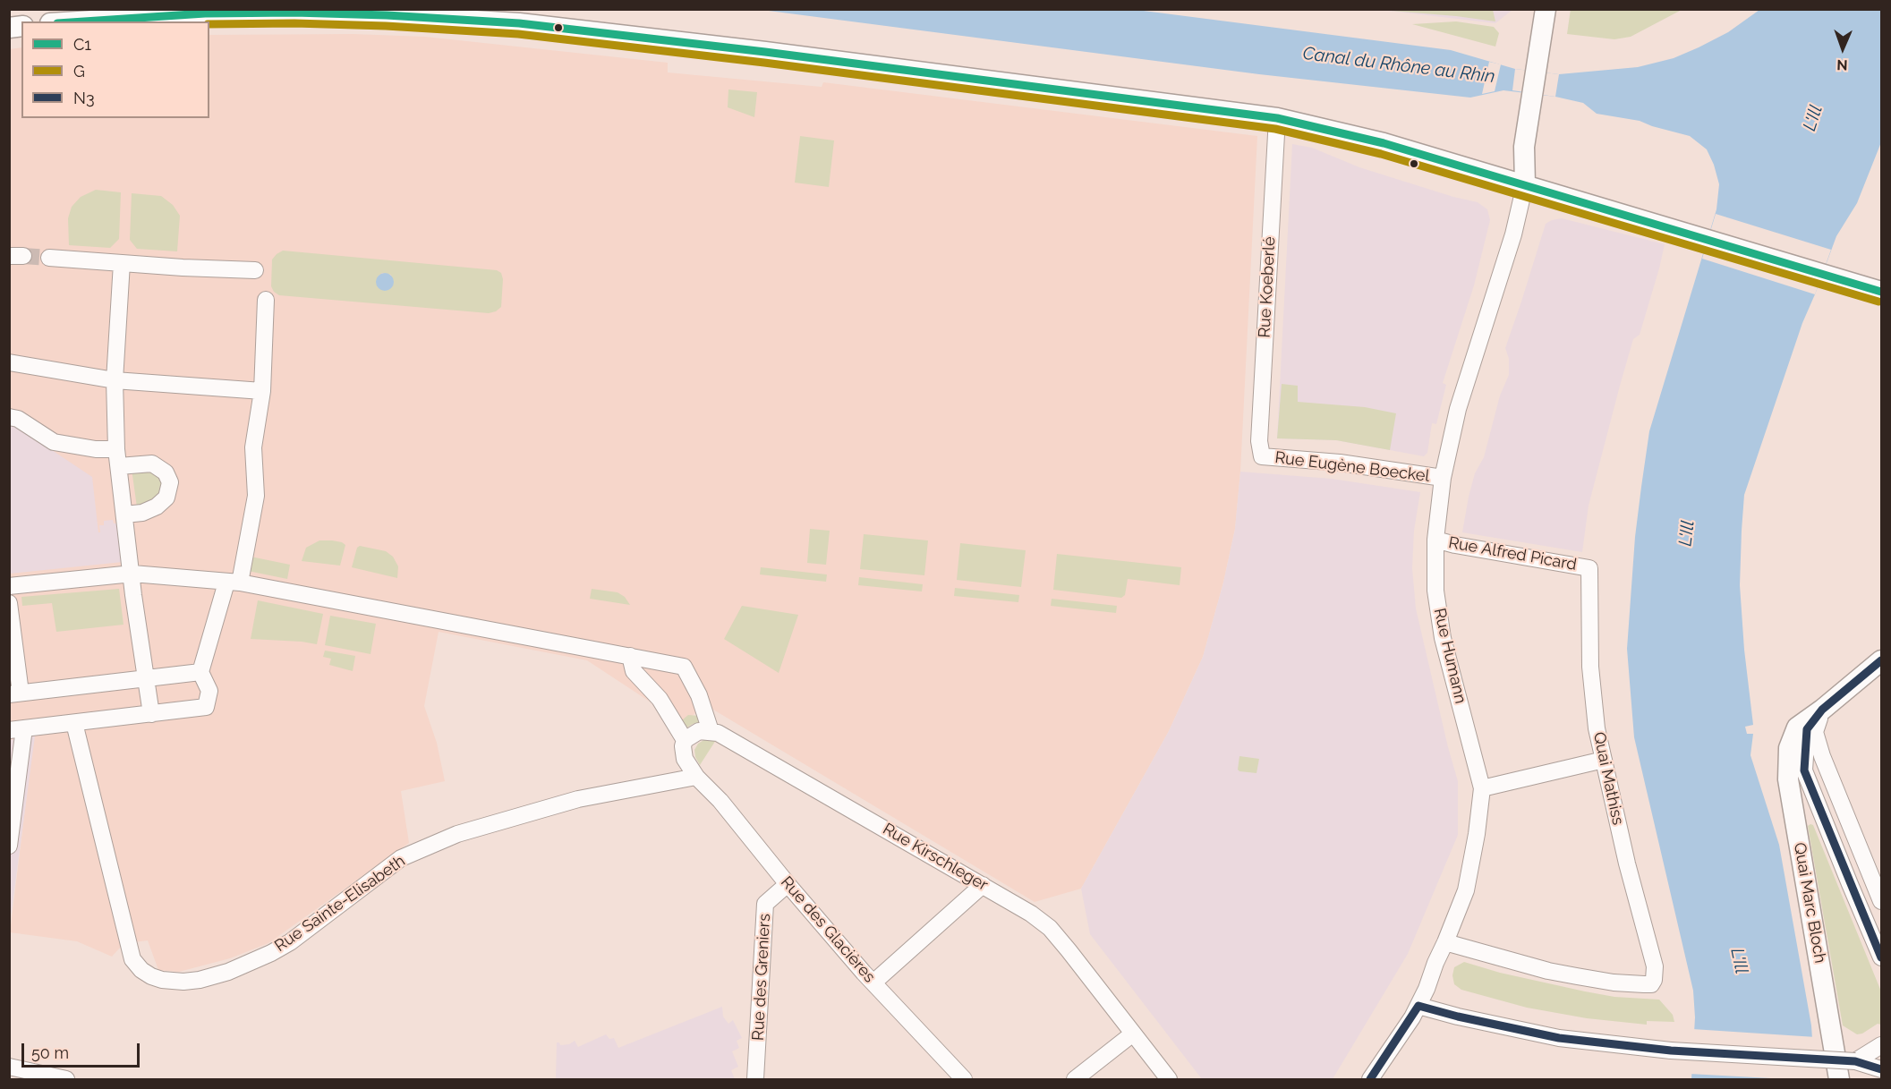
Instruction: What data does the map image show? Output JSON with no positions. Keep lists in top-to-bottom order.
{
  "streets": {
    "main road": ["Quai Marc Bloch"],
    "street": [
      "Rue Koeberlé",
      "Rue Eugène Boeckel",
      "Rue Alfred Picard",
      "Rue Humann",
      "Quai Mathiss",
      "Rue Kirschleger",
      "Rue Sainte-Elisabeth",
      "Rue des Glacières",
      "Rue des Greniers"
    ]
  },
  "crossings": [
    ["Rue Koeberlé", "Rue Eugène Boeckel"],
    ["Rue Eugène Boeckel", "Rue Humann"],
    ["Rue Alfred Picard", "Rue Humann"],
    ["Rue Alfred Picard", "Quai Mathiss"],
    ["Rue Humann", "Quai Mathiss"],
    ["Rue Sainte-Elisabeth", "Rue des Glacières"],
    ["Rue des Glacières", "Rue des Greniers"]
  ],
  "water": ["Canal du Rhône au Rhin", "L'Ill"],
  "lines": ["transit line C1", "transit line G", "transit line N3"],
  "legend": ["C1", "G", "N3"],
  "scale_bar": "50 m",
  "north": "bottom"
}
